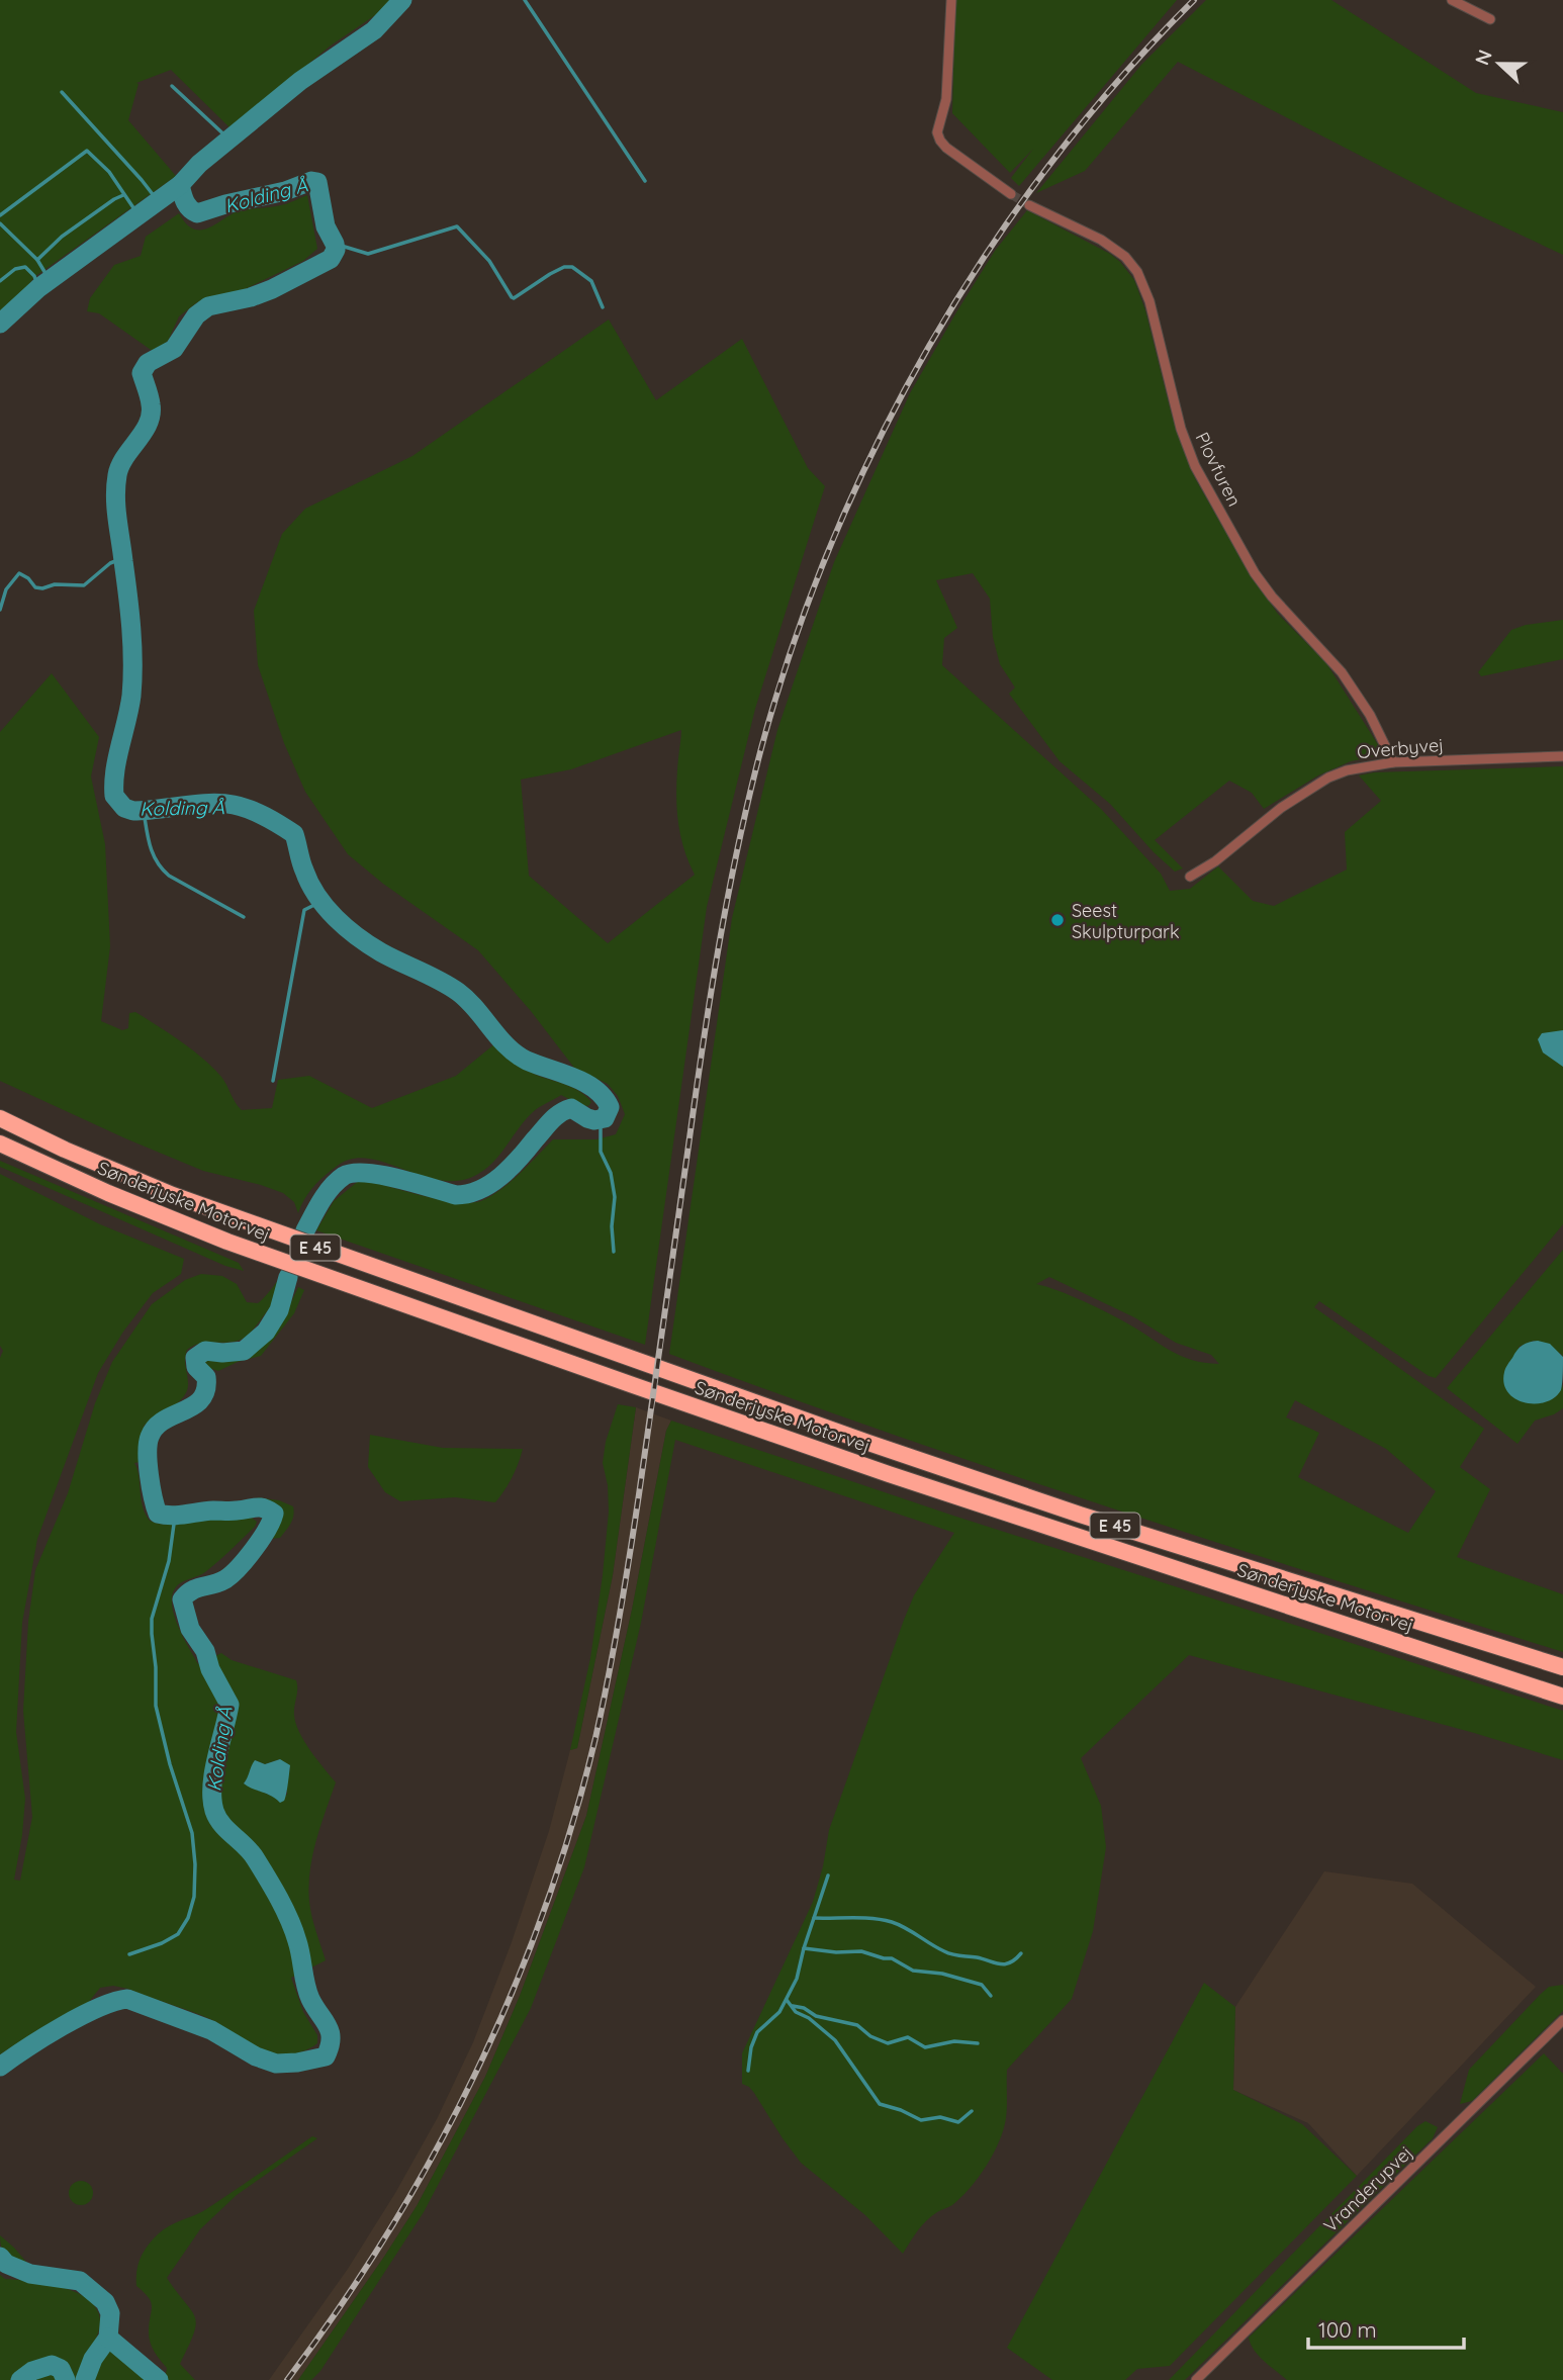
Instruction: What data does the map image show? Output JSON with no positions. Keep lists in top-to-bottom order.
{
  "streets": {
    "highway": ["Sønderjyske Motorvej", "E 45"],
    "street": ["Plovfuren", "Overbyvej", "Vranderupvej"]
  },
  "crossings": [
    ["Plovfuren", "Overbyvej"]
  ],
  "water": ["Kolding Å"],
  "places": ["Seest Skulpturpark"],
  "scale_bar": "100 m",
  "north": "left"
}
